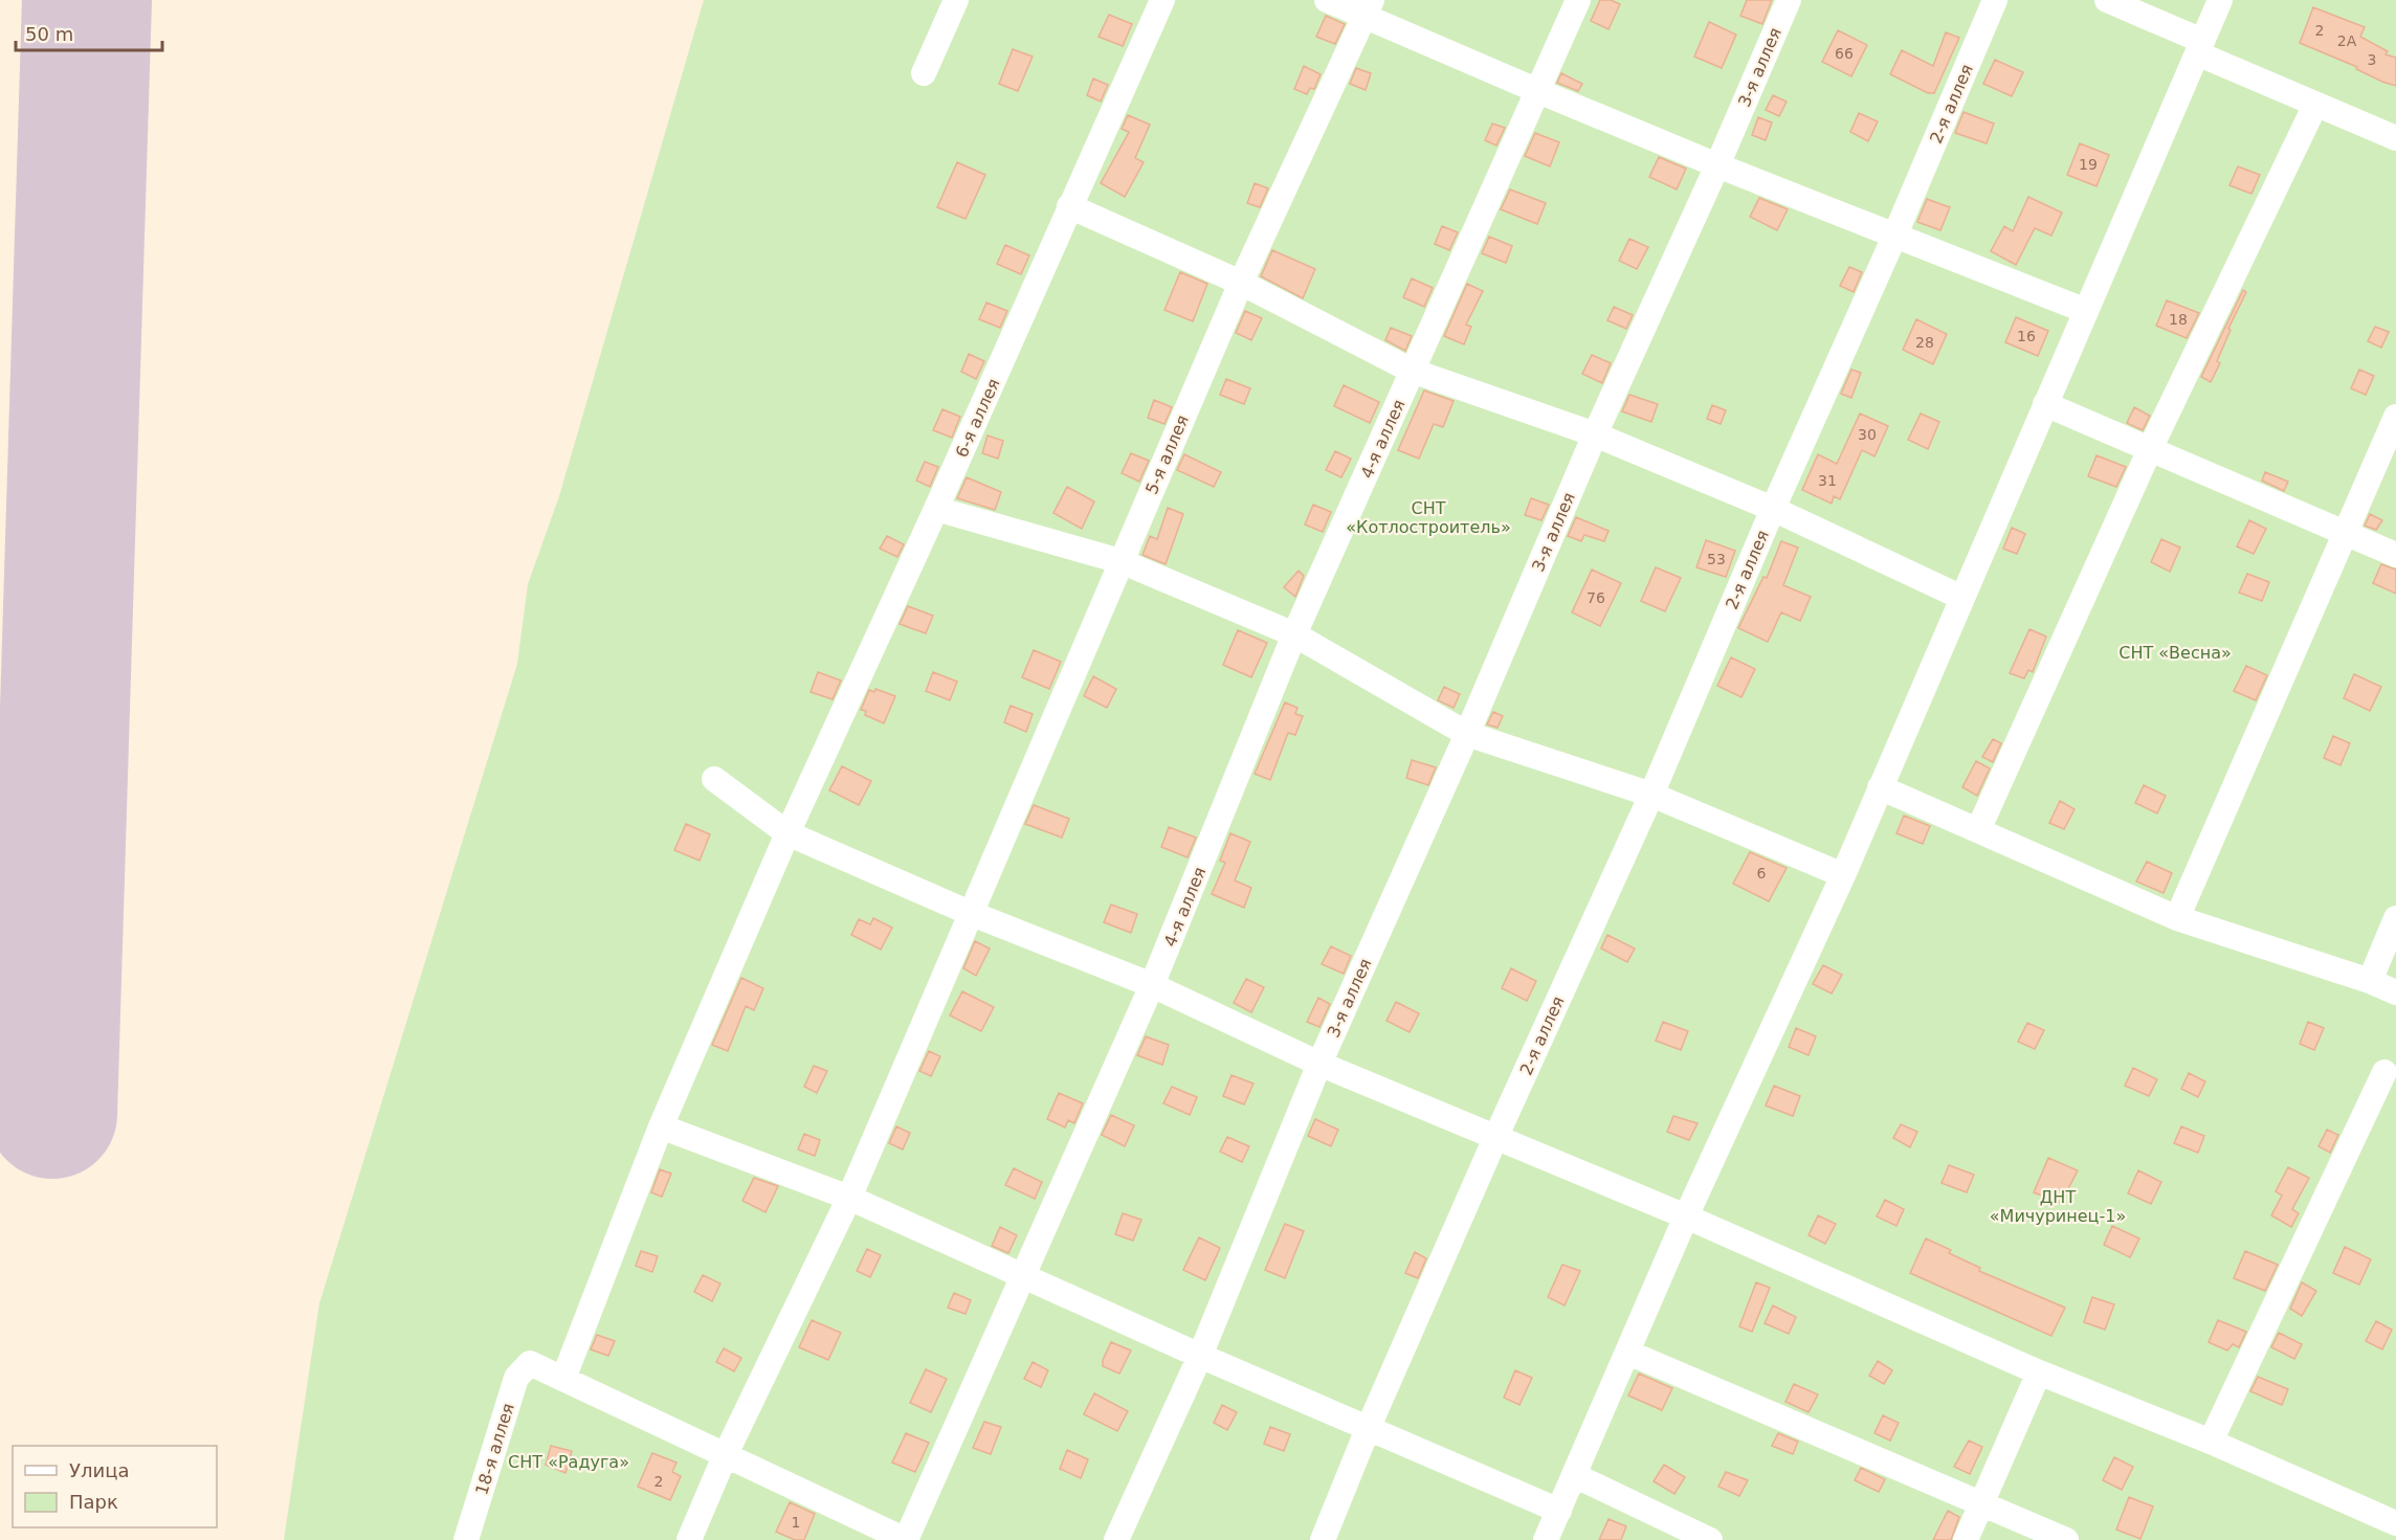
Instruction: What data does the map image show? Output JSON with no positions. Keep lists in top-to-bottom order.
{
  "streets": {
    "street": [
      "3-я аллея",
      "2-я аллея",
      "6-я аллея",
      "4-я аллея",
      "5-я аллея",
      "18-я аллея"
    ]
  },
  "crossings": [
    ["6-я аллея", "18-я аллея"]
  ],
  "parks": [
    "СНТ «Котлостроитель»",
    "СНТ «Весна»",
    "ДНТ «Мичуринец-1»",
    "СНТ «Радуга»"
  ],
  "house_numbers": [
    "2",
    "2А",
    "66",
    "3",
    "19",
    "18",
    "16",
    "28",
    "30",
    "31",
    "53",
    "76",
    "6",
    "2",
    "1"
  ],
  "legend": ["Улица", "Парк"],
  "scale_bar": "50 m"
}
